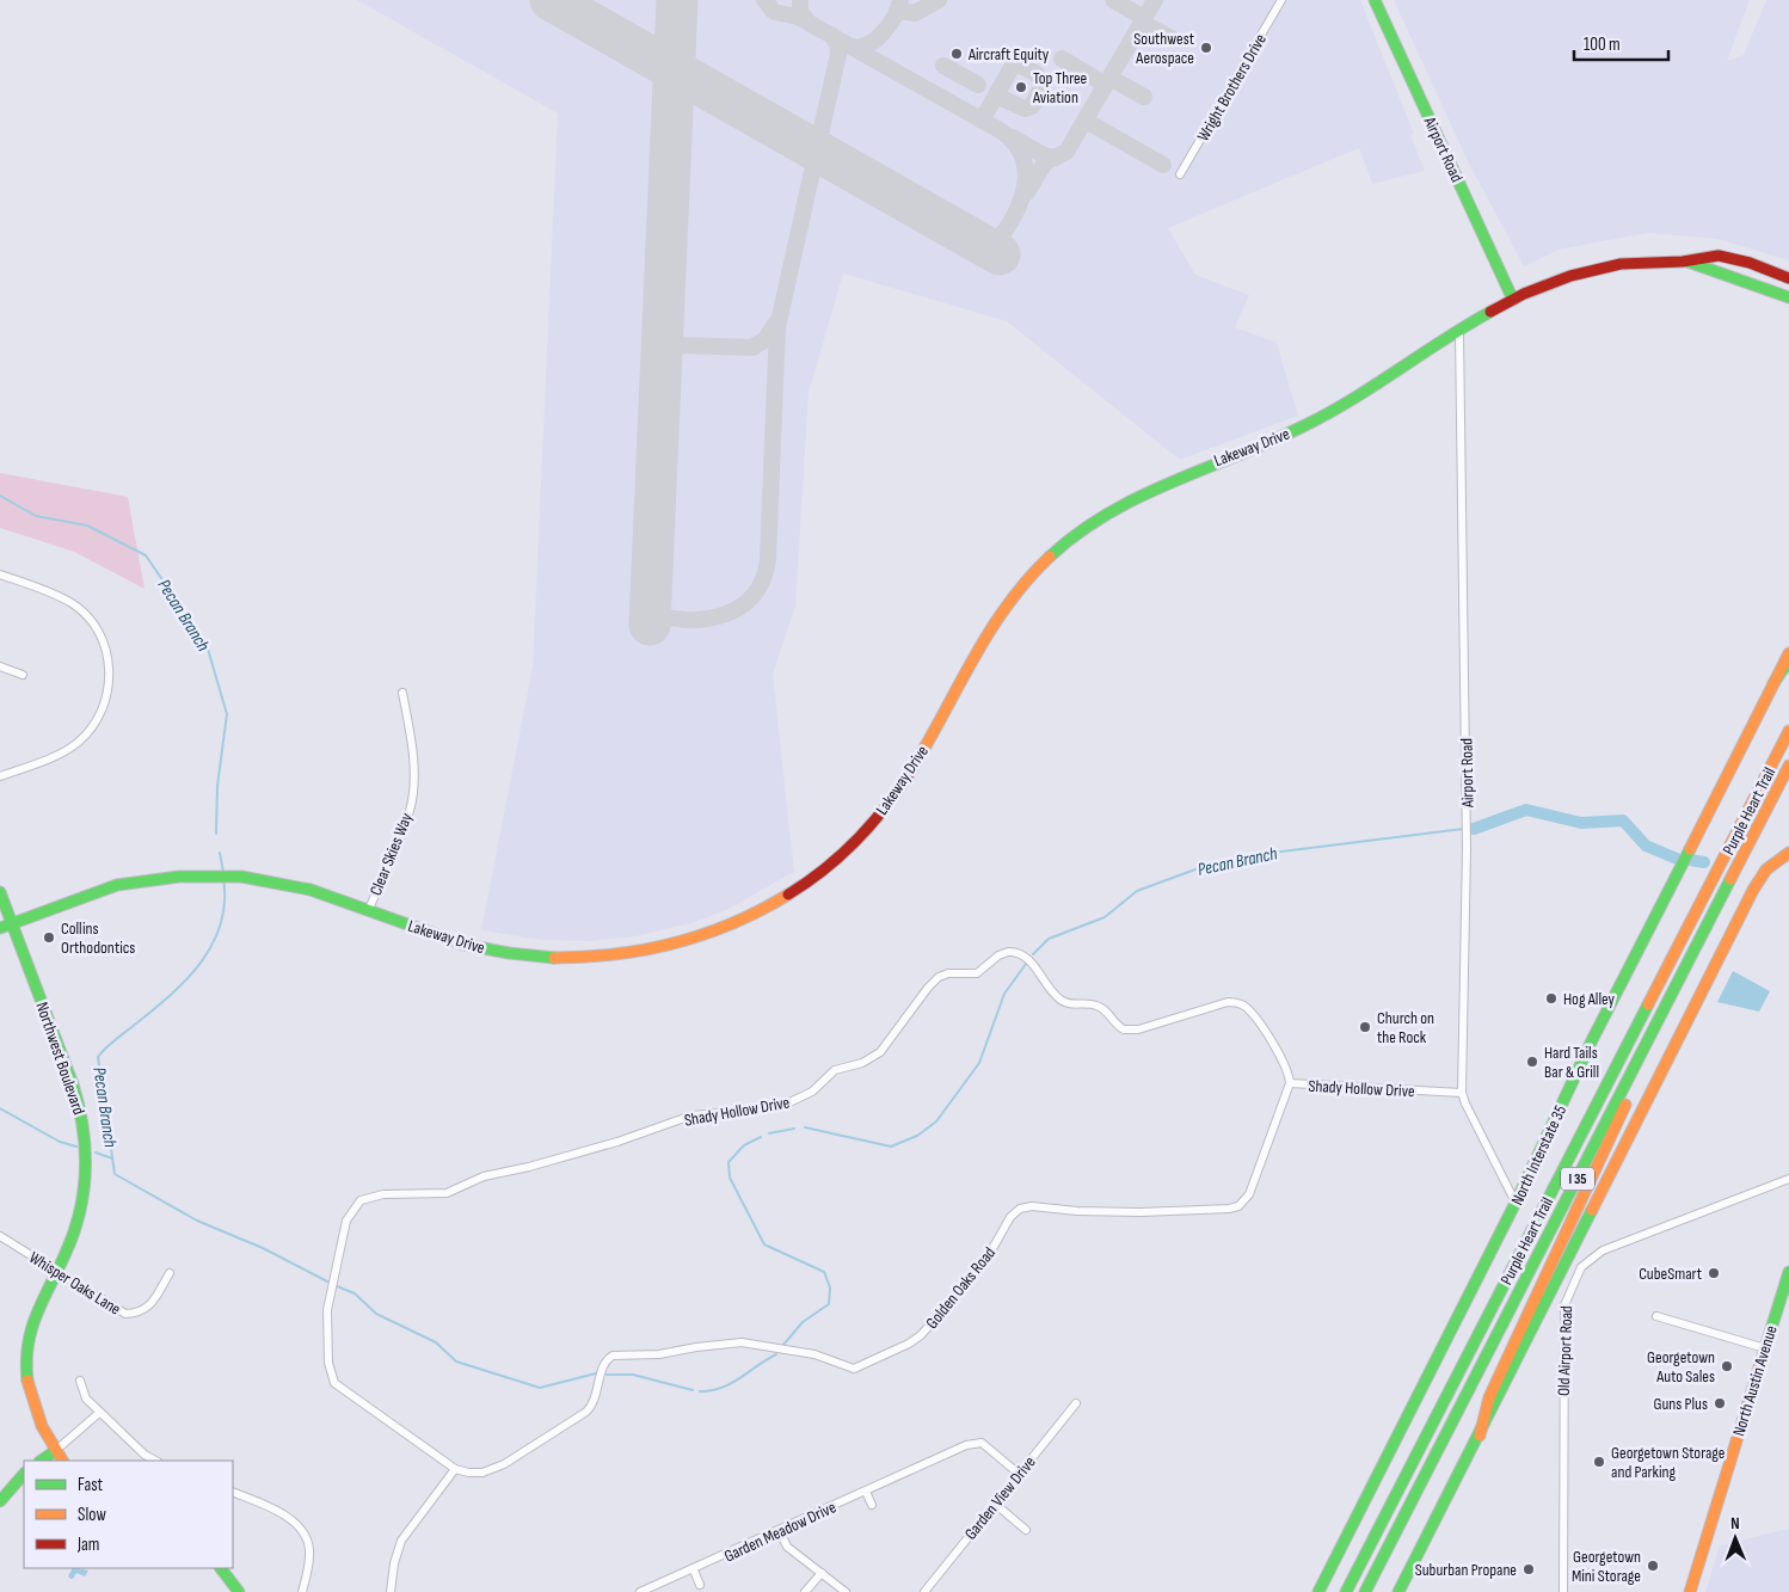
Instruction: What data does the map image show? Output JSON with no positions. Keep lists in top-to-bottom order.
{
  "streets": {
    "main road": [
      "Airport Road",
      "Lakeway Drive",
      "Purple Heart Trail",
      "Northwest Boulevard",
      "North Interstate 35",
      "I 35",
      "North Austin Avenue"
    ],
    "street": [
      "Wright Brothers Drive",
      "Clear Skies Way",
      "Shady Hollow Drive",
      "Whisper Oaks Lane",
      "Golden Oaks Road",
      "Old Airport Road",
      "Garden View Drive",
      "Garden Meadow Drive"
    ]
  },
  "crossings": [
    ["Airport Road", "Lakeway Drive"],
    ["Airport Road", "Shady Hollow Drive"],
    ["Airport Road", "North Interstate 35"],
    ["Lakeway Drive", "Clear Skies Way"],
    ["Lakeway Drive", "Northwest Boulevard"],
    ["Northwest Boulevard", "Whisper Oaks Lane"],
    ["Shady Hollow Drive", "Golden Oaks Road"],
    ["Garden View Drive", "Garden Meadow Drive"]
  ],
  "water": ["Pecan Branch"],
  "places": [
    "Southwest Aerospace",
    "Aircraft Equity",
    "Top Three Aviation",
    "Collins Orthodontics",
    "Hog Alley",
    "Church on the Rock",
    "Hard Tails Bar & Grill",
    "CubeSmart",
    "Georgetown Auto Sales",
    "Guns Plus",
    "Georgetown Storage and Parking",
    "Georgetown Mini Storage",
    "Suburban Propane"
  ],
  "legend": ["Fast", "Slow", "Jam"],
  "scale_bar": "100 m",
  "north": "top"
}
